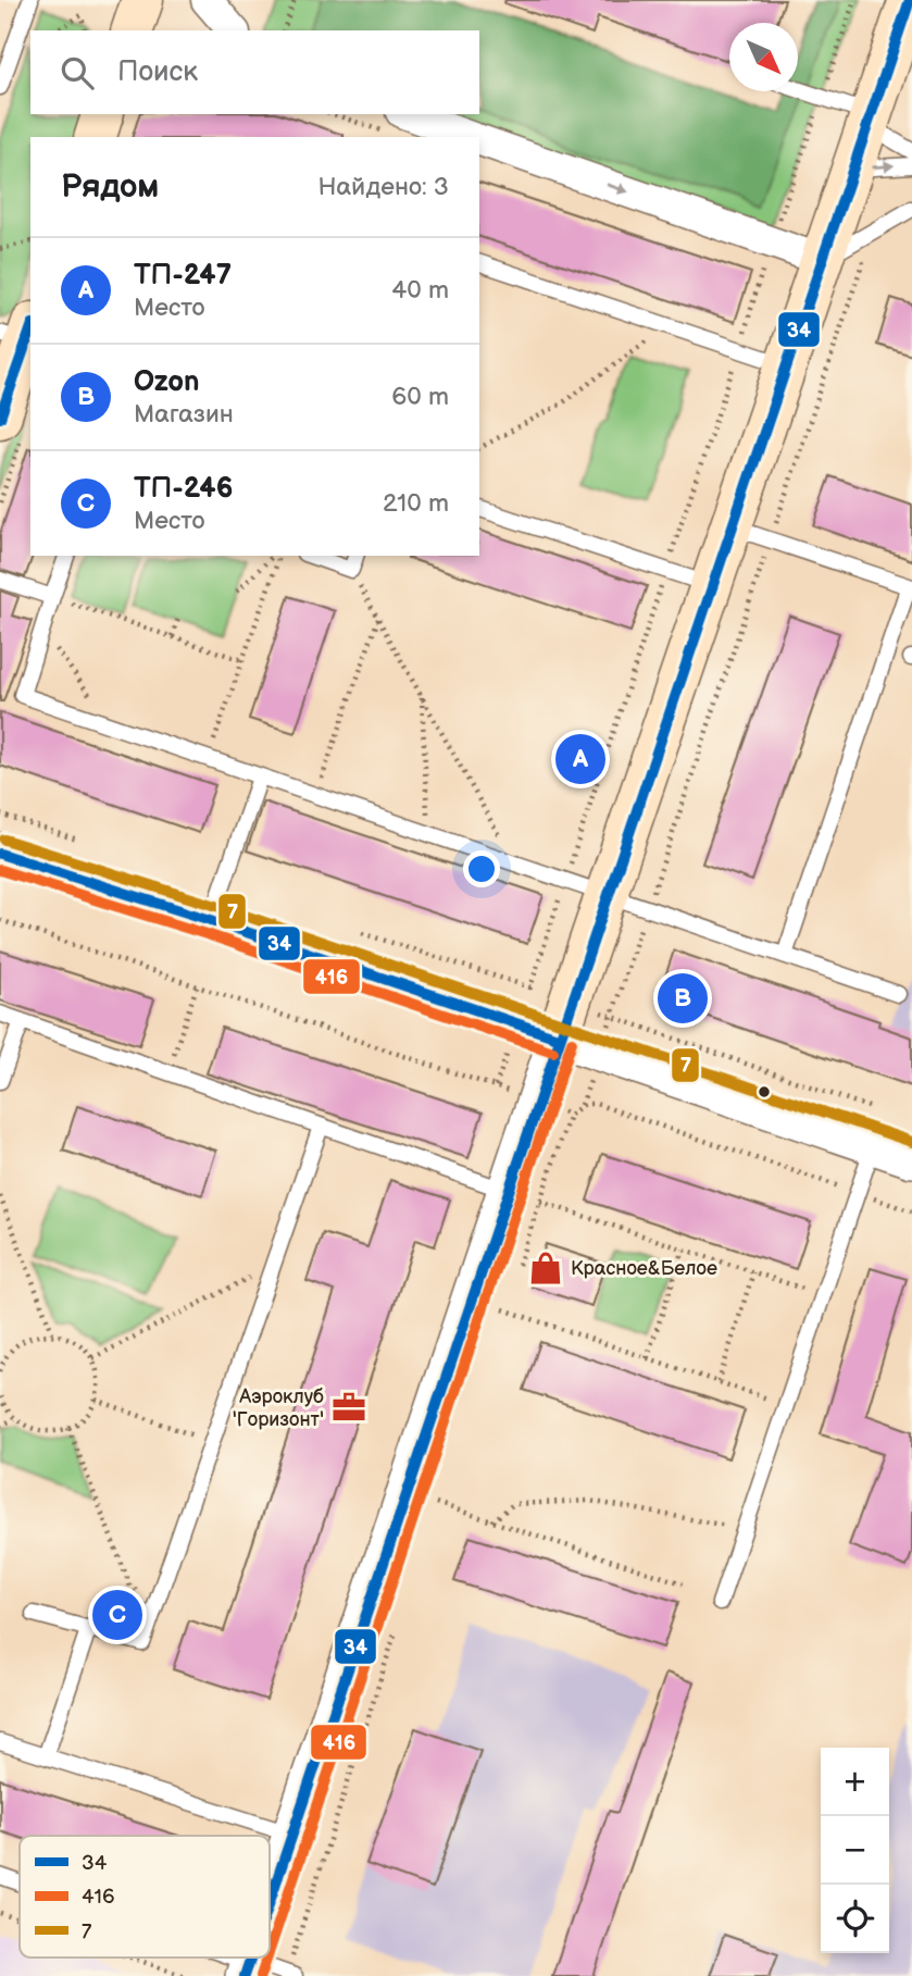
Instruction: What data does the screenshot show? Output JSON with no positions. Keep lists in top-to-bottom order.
{
  "places": {
    "shop": ["Красное&Белое"],
    "office": ["Аэроклуб 'Горизонт'"]
  },
  "lines": ["transit line 34", "transit line 7", "transit line 416"],
  "legend": ["34", "416", "7"],
  "north": "bottom right",
  "page": {
    "search": "Поиск",
    "heading": ["Рядом", "Найдено: 3"],
    "list": [
      {
        "mark": "A",
        "name": "ТП-247",
        "note": "Место",
        "value": "40 m"
      },
      {
        "mark": "B",
        "name": "Ozon",
        "note": "Магазин",
        "value": "60 m"
      },
      {
        "mark": "C",
        "name": "ТП-246",
        "note": "Место",
        "value": "210 m"
      }
    ],
    "pins": ["A", "B", "C"],
    "map_buttons": ["+", "−"]
  }
}
